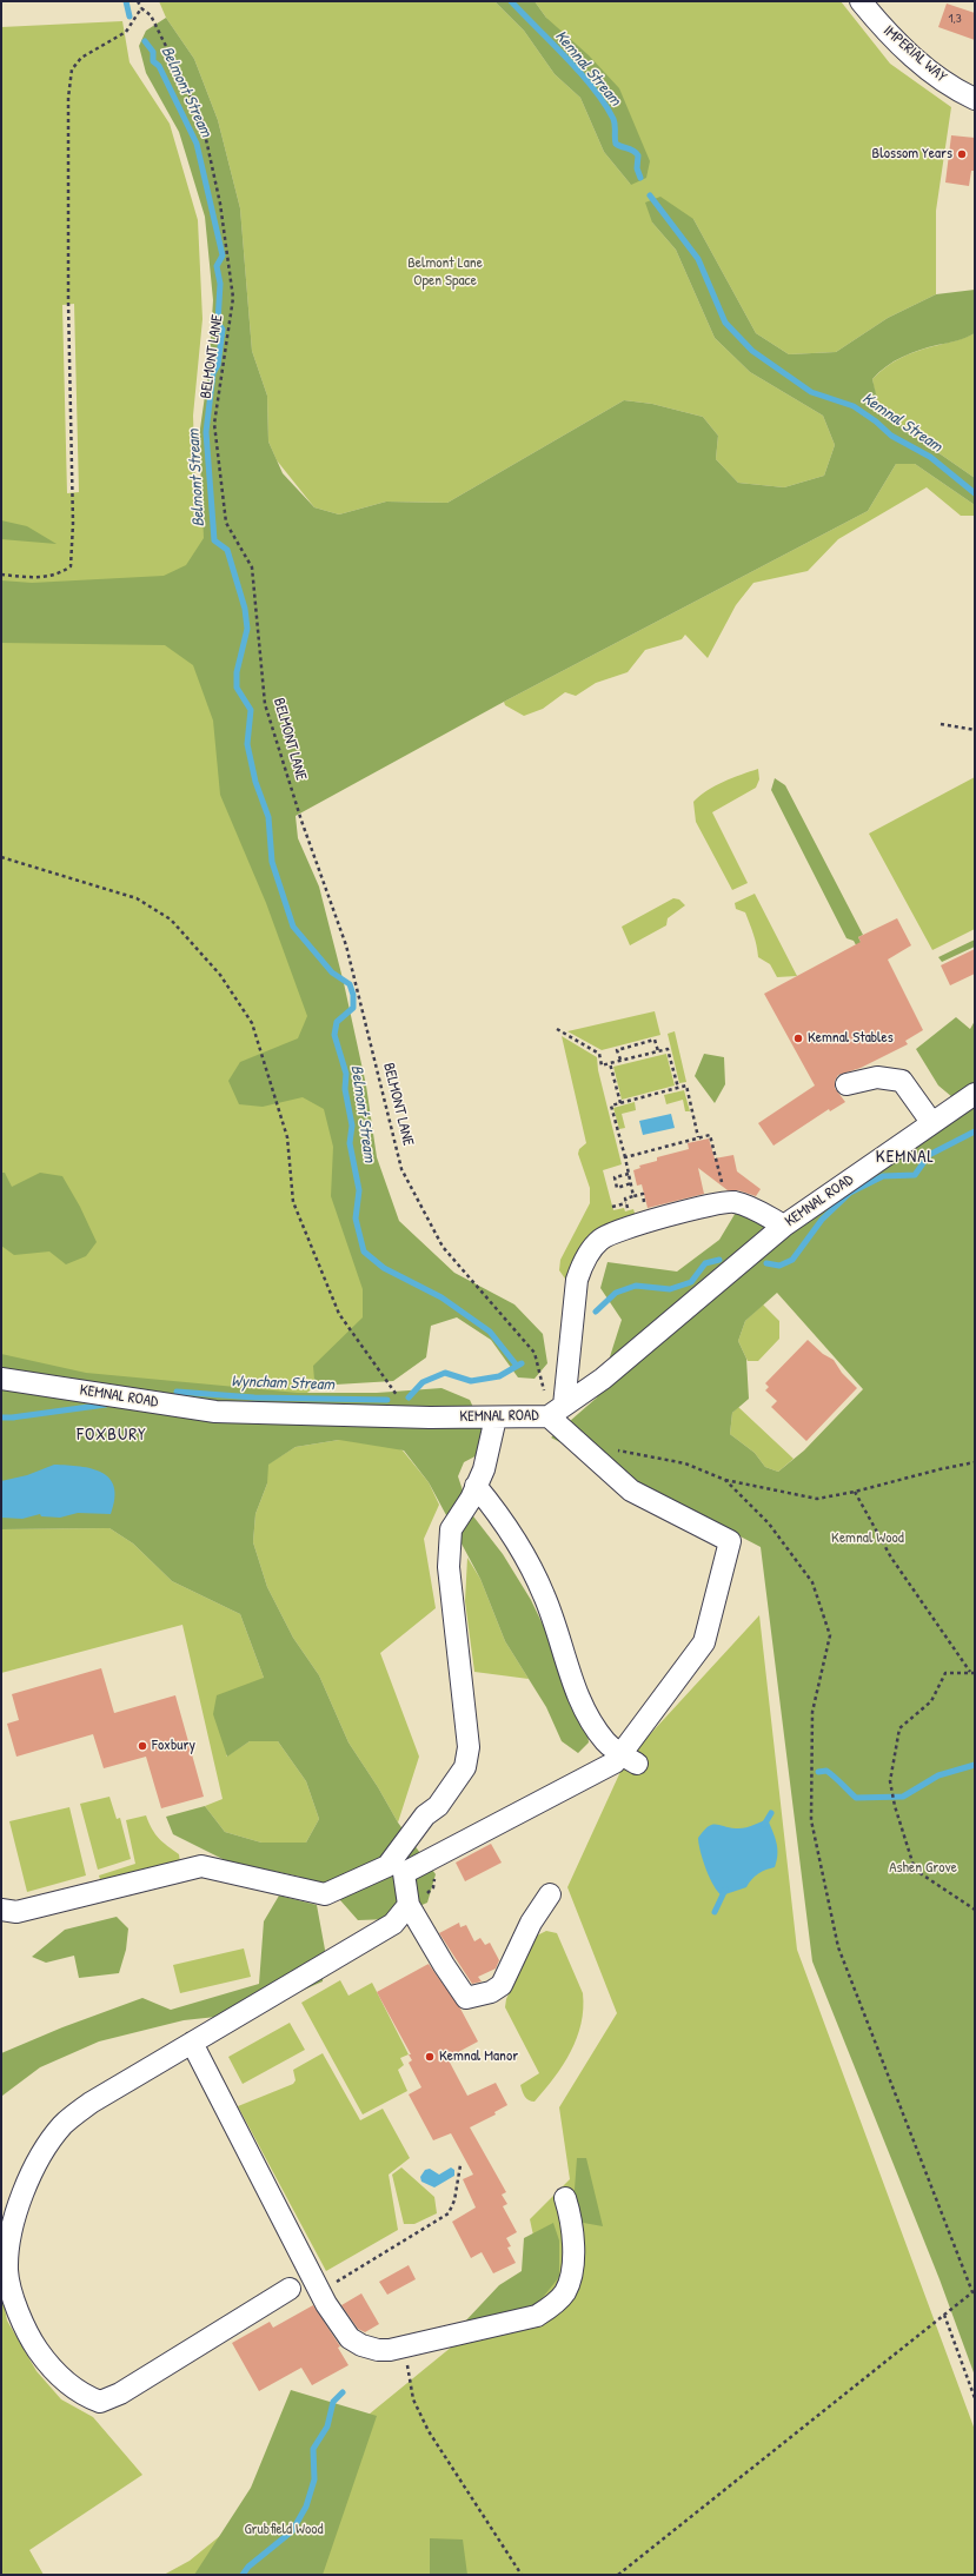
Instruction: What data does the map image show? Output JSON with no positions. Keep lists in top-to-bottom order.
{
  "streets": {
    "street": ["IMPERIAL WAY", "KEMNAL ROAD"],
    "path": ["BELMONT LANE"]
  },
  "crossings": [
    ["BELMONT LANE", "KEMNAL ROAD"]
  ],
  "districts": ["KEMNAL", "FOXBURY"],
  "water": ["Kemnal Stream", "Belmont Stream", "Wyncham Stream"],
  "parks": [
    "Belmont Lane Open Space",
    "Kemnal Wood",
    "Ashen Grove",
    "Grubfield Wood"
  ],
  "places": [
    "Blossom Years",
    "Kemnal Stables",
    "Foxbury",
    "Kemnal Manor"
  ],
  "house_numbers": ["1,3"]
}
